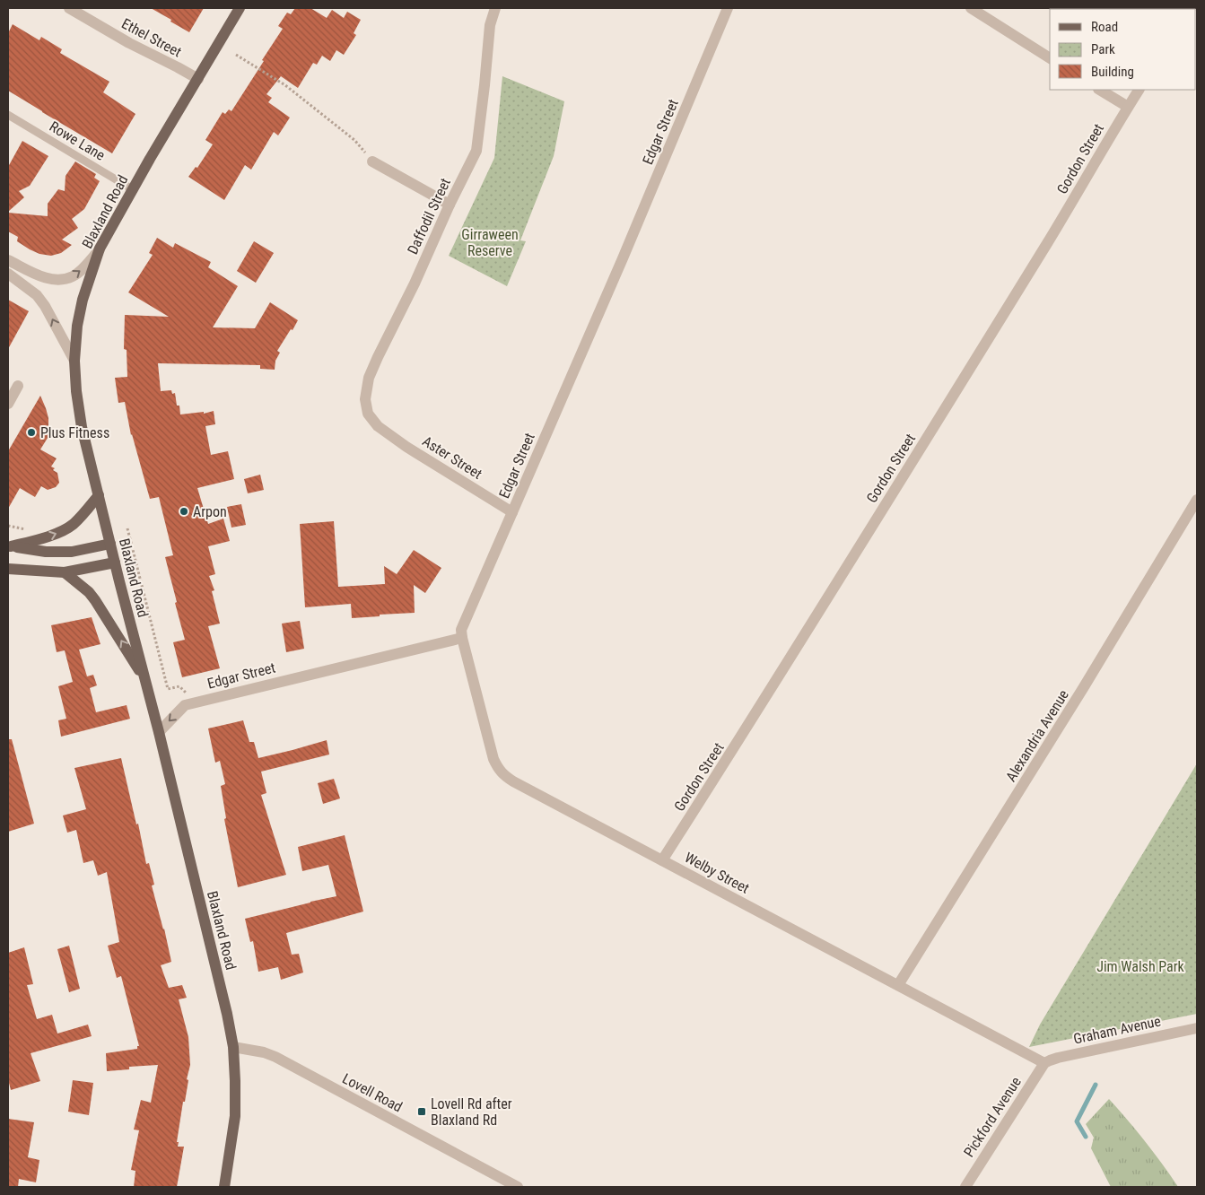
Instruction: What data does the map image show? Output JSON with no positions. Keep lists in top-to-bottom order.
{
  "streets": {
    "main road": ["Blaxland Road"],
    "street": [
      "Ethel Street",
      "Edgar Street",
      "Gordon Street",
      "Daffodil Street",
      "Aster Street",
      "Alexandria Avenue",
      "Welby Street",
      "Graham Avenue",
      "Lovell Road",
      "Pickford Avenue"
    ],
    "lane": ["Rowe Lane"]
  },
  "crossings": [
    ["Ethel Street", "Blaxland Road"],
    ["Edgar Street", "Blaxland Road"],
    ["Edgar Street", "Aster Street"],
    ["Edgar Street", "Welby Street"],
    ["Rowe Lane", "Blaxland Road"],
    ["Gordon Street", "Welby Street"],
    ["Blaxland Road", "Lovell Road"],
    ["Daffodil Street", "Aster Street"],
    ["Alexandria Avenue", "Welby Street"],
    ["Welby Street", "Graham Avenue"],
    ["Welby Street", "Pickford Avenue"],
    ["Graham Avenue", "Pickford Avenue"]
  ],
  "parks": ["Girraween Reserve", "Jim Walsh Park"],
  "places": {
    "other": ["Plus Fitness", "Arpon"],
    "transit": ["Lovell Rd after Blaxland Rd"]
  },
  "legend": ["Road", "Park", "Building"]
}
